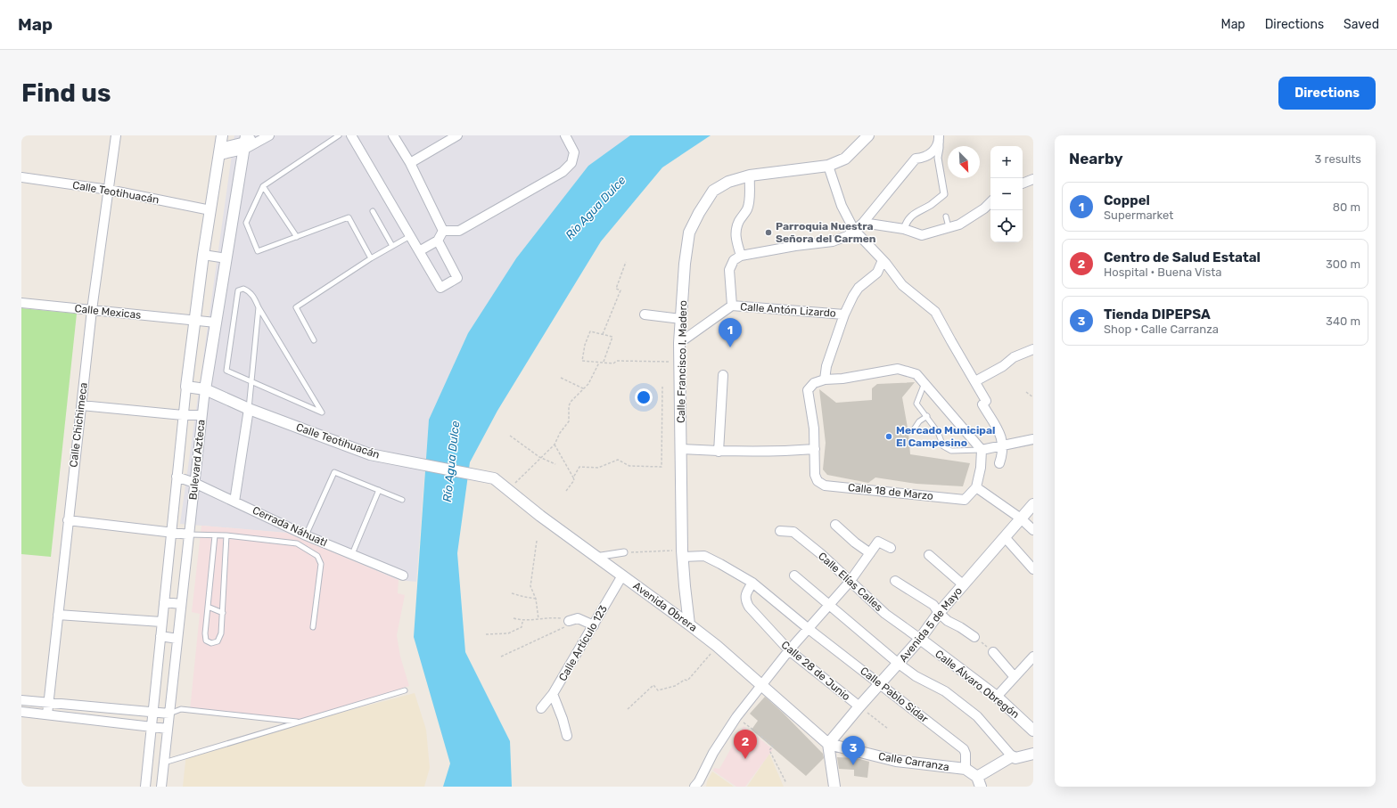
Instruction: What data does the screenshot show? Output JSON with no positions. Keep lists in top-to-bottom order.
{
  "streets": {
    "street": [
      "Calle Teotihuacán",
      "Calle Antón Lizardo",
      "Calle Mexicas",
      "Calle Francisco I. Madero",
      "Calle Chichimeca",
      "Bulevard Azteca",
      "Calle 18 de Marzo",
      "Cerrada Náhuatl",
      "Calle Elías Calles",
      "Avenida Obrera",
      "Avenida 5 de Mayo",
      "Calle Artículo 123",
      "Calle 28 de Junio",
      "Calle Álvaro Obregón",
      "Calle Pablo Sidar",
      "Calle Carranza"
    ]
  },
  "crossings": [
    ["Calle Teotihuacán", "Calle Chichimeca"],
    ["Calle Teotihuacán", "Bulevard Azteca"],
    ["Calle Teotihuacán", "Avenida Obrera"],
    ["Calle Antón Lizardo", "Calle Francisco I. Madero"],
    ["Calle Mexicas", "Calle Chichimeca"],
    ["Calle Mexicas", "Bulevard Azteca"],
    ["Calle Francisco I. Madero", "Avenida Obrera"],
    ["Calle Francisco I. Madero", "Calle Pablo Sidar"],
    ["Bulevard Azteca", "Cerrada Náhuatl"],
    ["Calle Elías Calles", "Avenida 5 de Mayo"],
    ["Calle Elías Calles", "Calle Álvaro Obregón"],
    ["Avenida Obrera", "Avenida 5 de Mayo"],
    ["Avenida Obrera", "Calle Artículo 123"],
    ["Avenida Obrera", "Calle Carranza"],
    ["Avenida 5 de Mayo", "Calle 28 de Junio"],
    ["Avenida 5 de Mayo", "Calle Álvaro Obregón"],
    ["Avenida 5 de Mayo", "Calle Pablo Sidar"],
    ["Avenida 5 de Mayo", "Calle Carranza"],
    ["Calle 28 de Junio", "Calle Pablo Sidar"],
    ["Calle Pablo Sidar", "Calle Carranza"]
  ],
  "water": ["Río Agua Dulce"],
  "places": ["Parroquia Nuestra Señora del Carmen", "Mercado Municipal El Campesino"],
  "north": "bottom right",
  "page": {
    "header": "Map",
    "nav": ["Map", "Directions", "Saved"],
    "buttons": "Directions",
    "title": "Find us",
    "heading": ["Nearby", "3 results"],
    "map_buttons": ["+", "−"],
    "list": [
      {
        "mark": "1",
        "name": "Coppel",
        "note": "Supermarket",
        "value": "80 m"
      },
      {
        "mark": "2",
        "name": "Centro de Salud Estatal",
        "note": "Hospital · Buena Vista",
        "value": "300 m"
      },
      {
        "mark": "3",
        "name": "Tienda DIPEPSA",
        "note": "Shop · Calle Carranza",
        "value": "340 m"
      }
    ],
    "pins": ["1", "2", "3"]
  }
}
